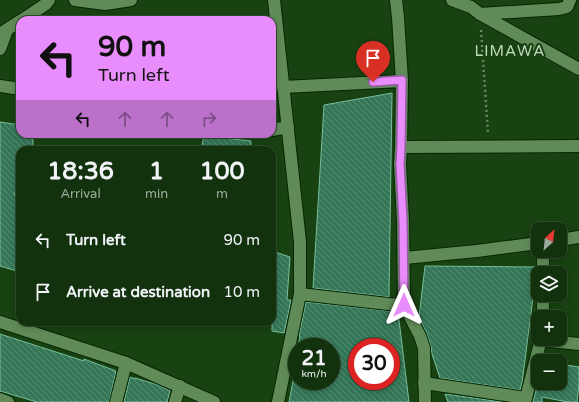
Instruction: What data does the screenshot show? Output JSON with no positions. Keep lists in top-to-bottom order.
{
  "districts": ["LIMAWA"],
  "north": "top right",
  "page": {
    "turn": ["90 m", "Turn left"],
    "eta": [
      "18:36",
      "Arrival",
      "1",
      "min",
      "100",
      "m"
    ],
    "list": [
      {
        "name": "Turn left",
        "value": "90 m"
      },
      {
        "name": "Arrive at destination",
        "value": "10 m"
      }
    ],
    "map_buttons": ["+", "−"],
    "speed": "21 km/h",
    "limit": "30"
  }
}
